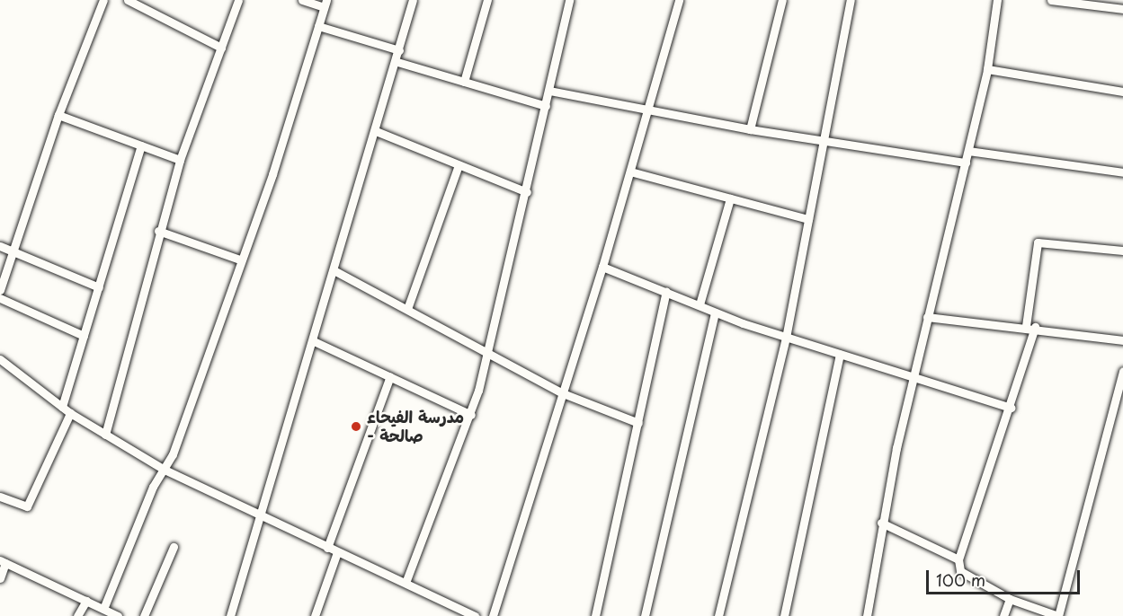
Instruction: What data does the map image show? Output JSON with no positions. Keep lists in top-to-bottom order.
{
  "places": ["مدرسة الفيحاء - صالحة"],
  "scale_bar": "100 m"
}
